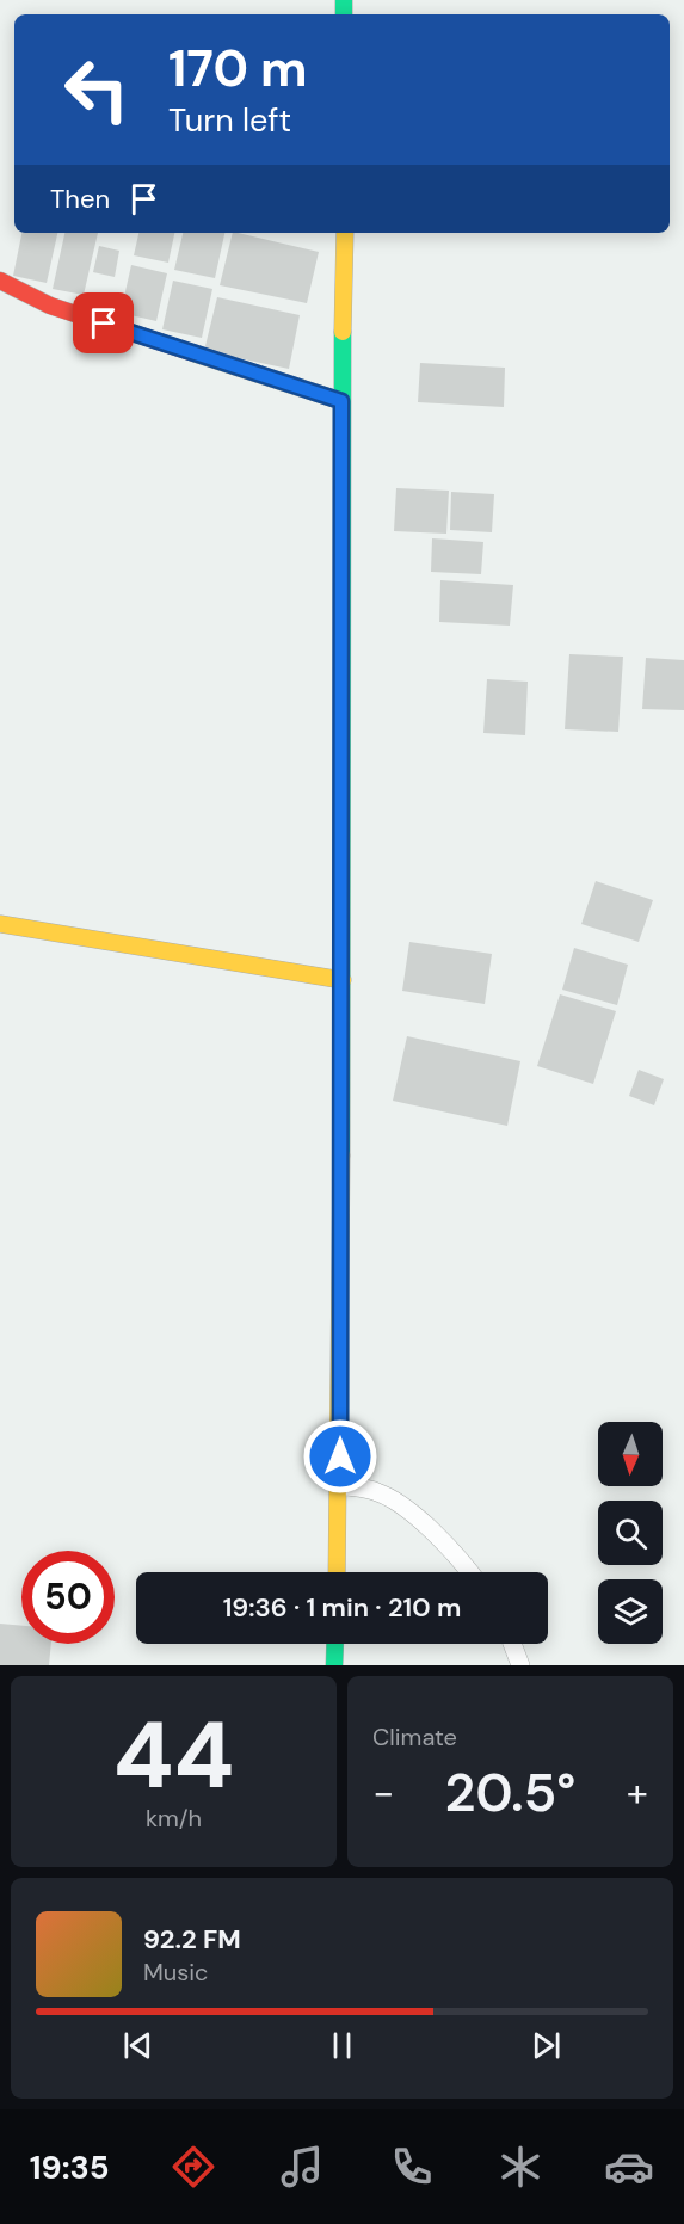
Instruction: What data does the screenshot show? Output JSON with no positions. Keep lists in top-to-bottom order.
{
  "north": "bottom",
  "page": {
    "turn": ["170 m", "Turn left"],
    "then": "Then",
    "limit": "50",
    "trip": "19:36 · 1 min · 210 m",
    "tile": [
      ["44", "km/h"],
      "Climate"
    ],
    "heat": ["−", "20.5°", "+"],
    "song": ["92.2 FM", "Music"],
    "tabs": "19:35"
  }
}
